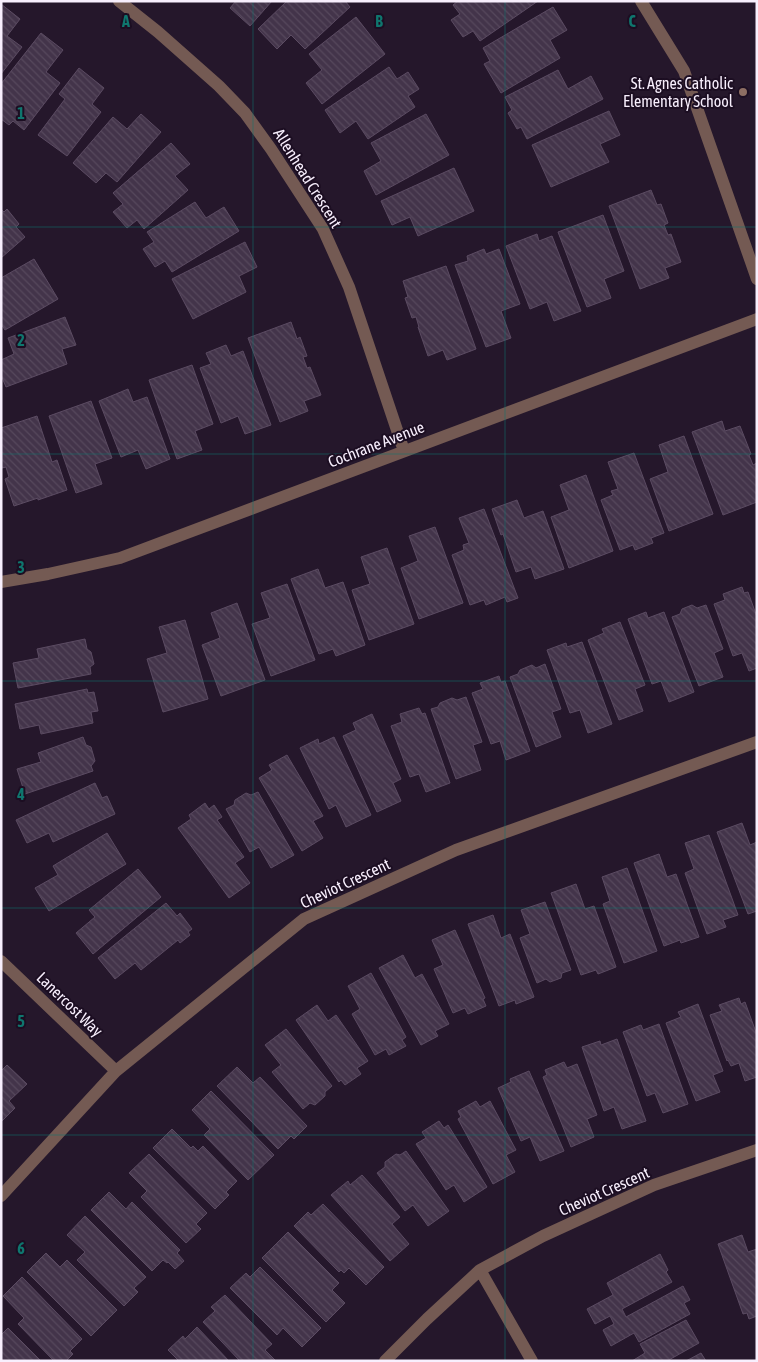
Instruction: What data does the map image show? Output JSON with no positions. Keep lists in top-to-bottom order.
{
  "streets": {
    "street": [
      "Allenhead Crescent",
      "Cochrane Avenue",
      "Cheviot Crescent",
      "Lanercost Way"
    ]
  },
  "crossings": [
    ["Allenhead Crescent", "Cochrane Avenue"],
    ["Cheviot Crescent", "Lanercost Way"]
  ],
  "places": ["St. Agnes Catholic Elementary School"],
  "grid": {
    "columns": ["A", "B", "C"],
    "rows": [
      "1",
      "2",
      "3",
      "4",
      "5",
      "6"
    ]
  }
}
